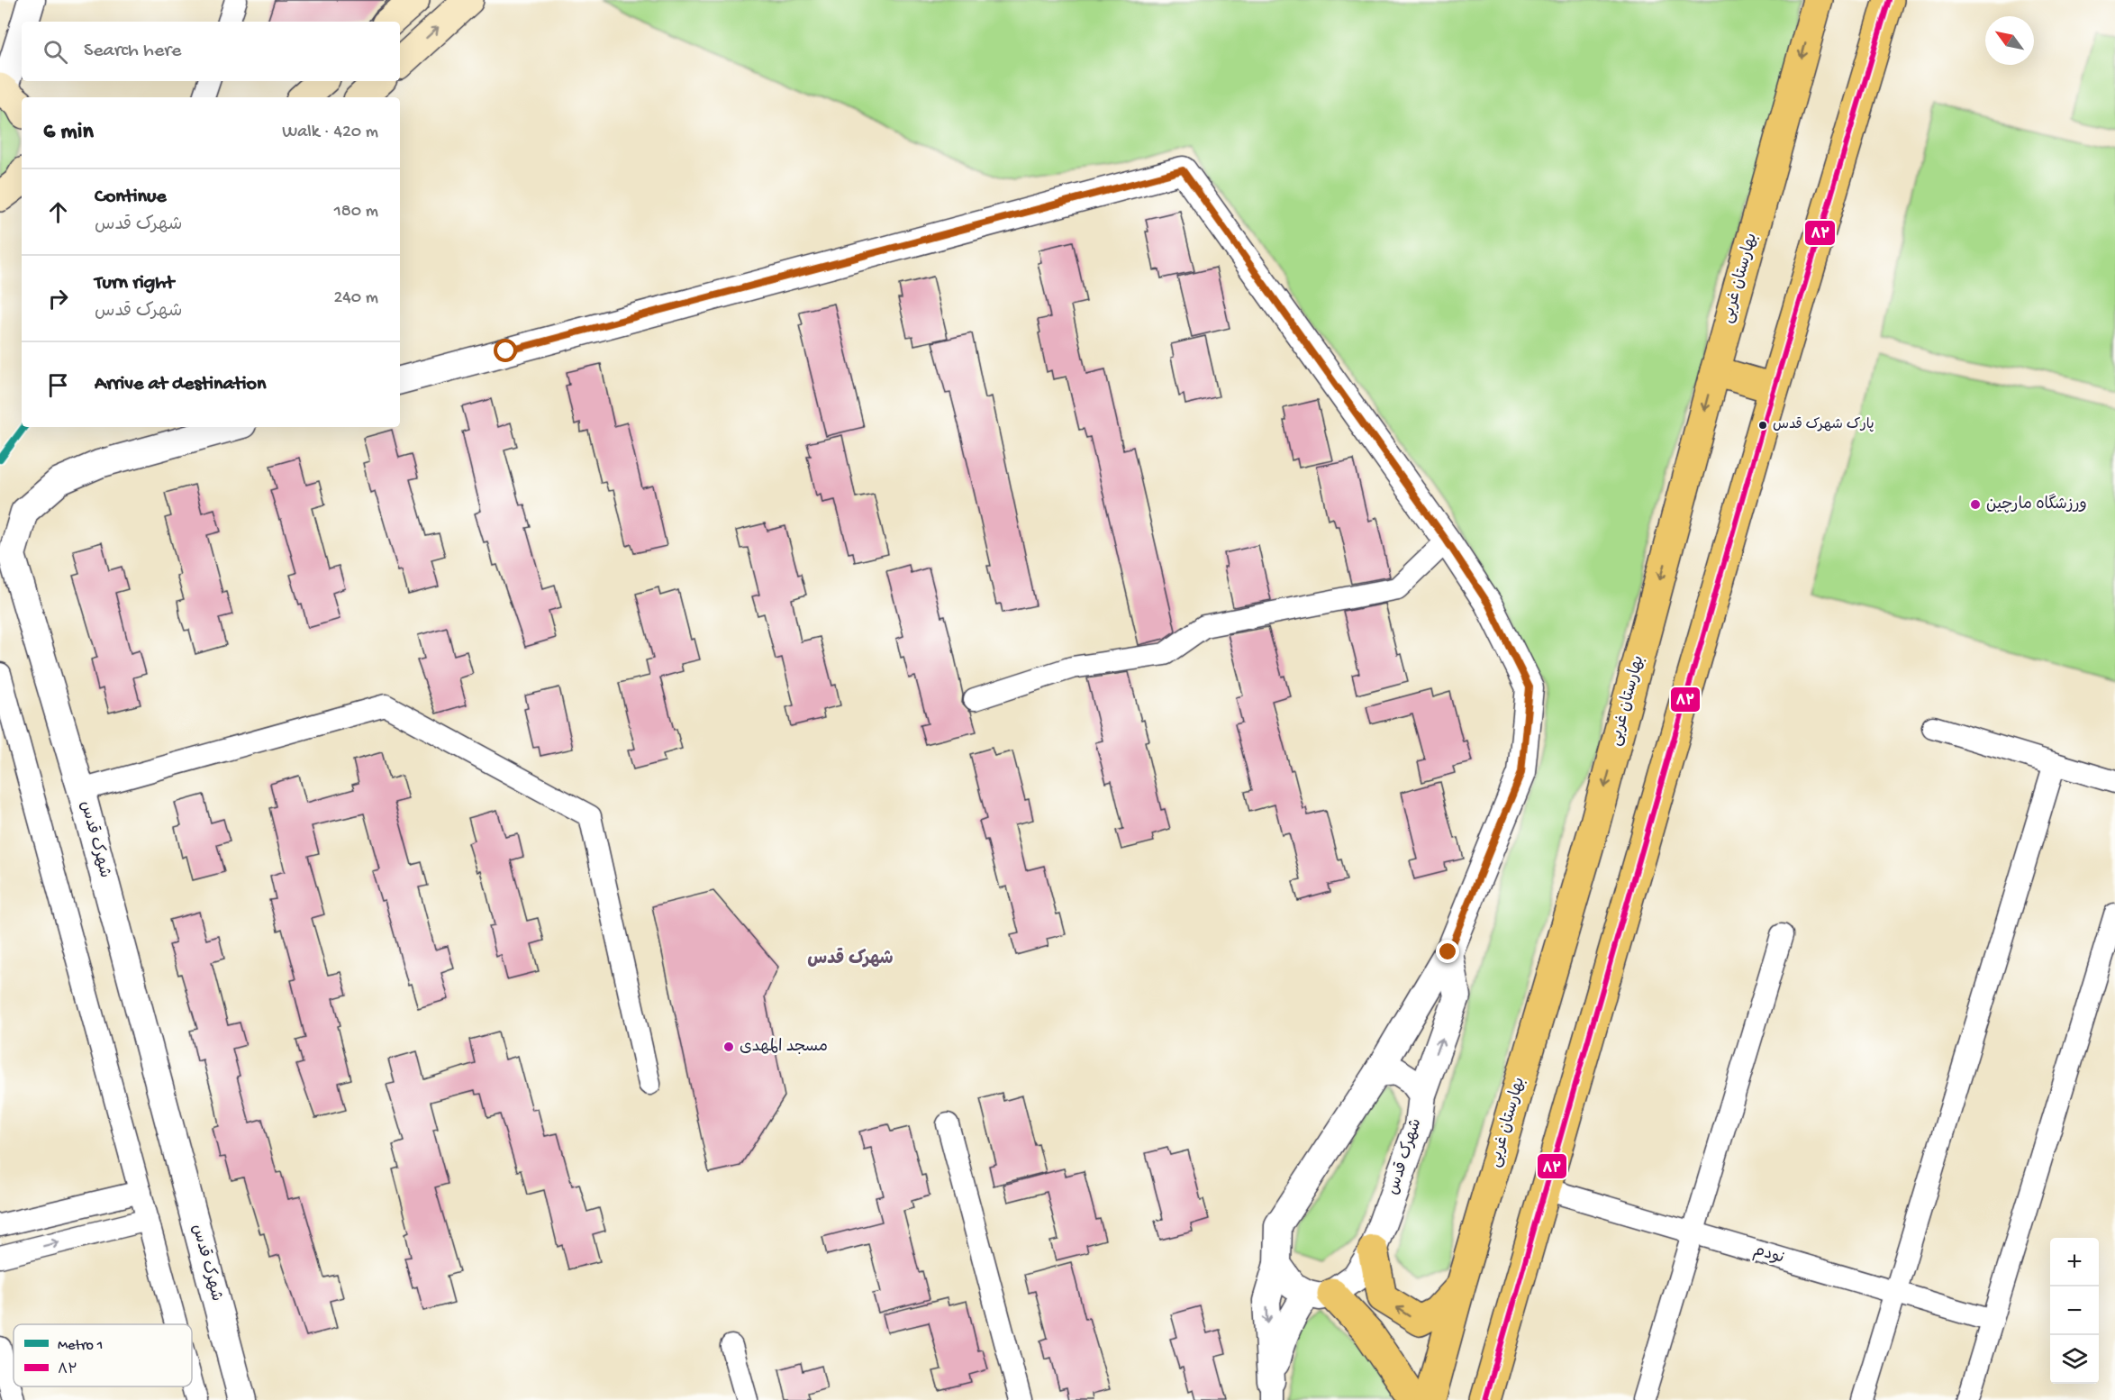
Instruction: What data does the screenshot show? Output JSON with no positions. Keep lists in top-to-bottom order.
{
  "streets": {
    "main road": ["بهارستان غربی"],
    "street": ["شهرک قدس", "نودم"]
  },
  "districts": ["شهرک قدس"],
  "places": ["پارک شهرک قدس", "ورزشگاه مارچین", "مسجد المهدی"],
  "lines": ["transit line ۸۲", "metro line 1"],
  "legend": ["Metro 1", "۸۲"],
  "north": "top left",
  "page": {
    "search": "Search here",
    "heading": ["6 min", "Walk · 420 m"],
    "list": [
      ["Continue", "شهرک قدس", "180 m"],
      ["Turn right", "شهرک قدس", "240 m"],
      "Arrive at destination"
    ],
    "map_buttons": ["+", "−"]
  }
}
